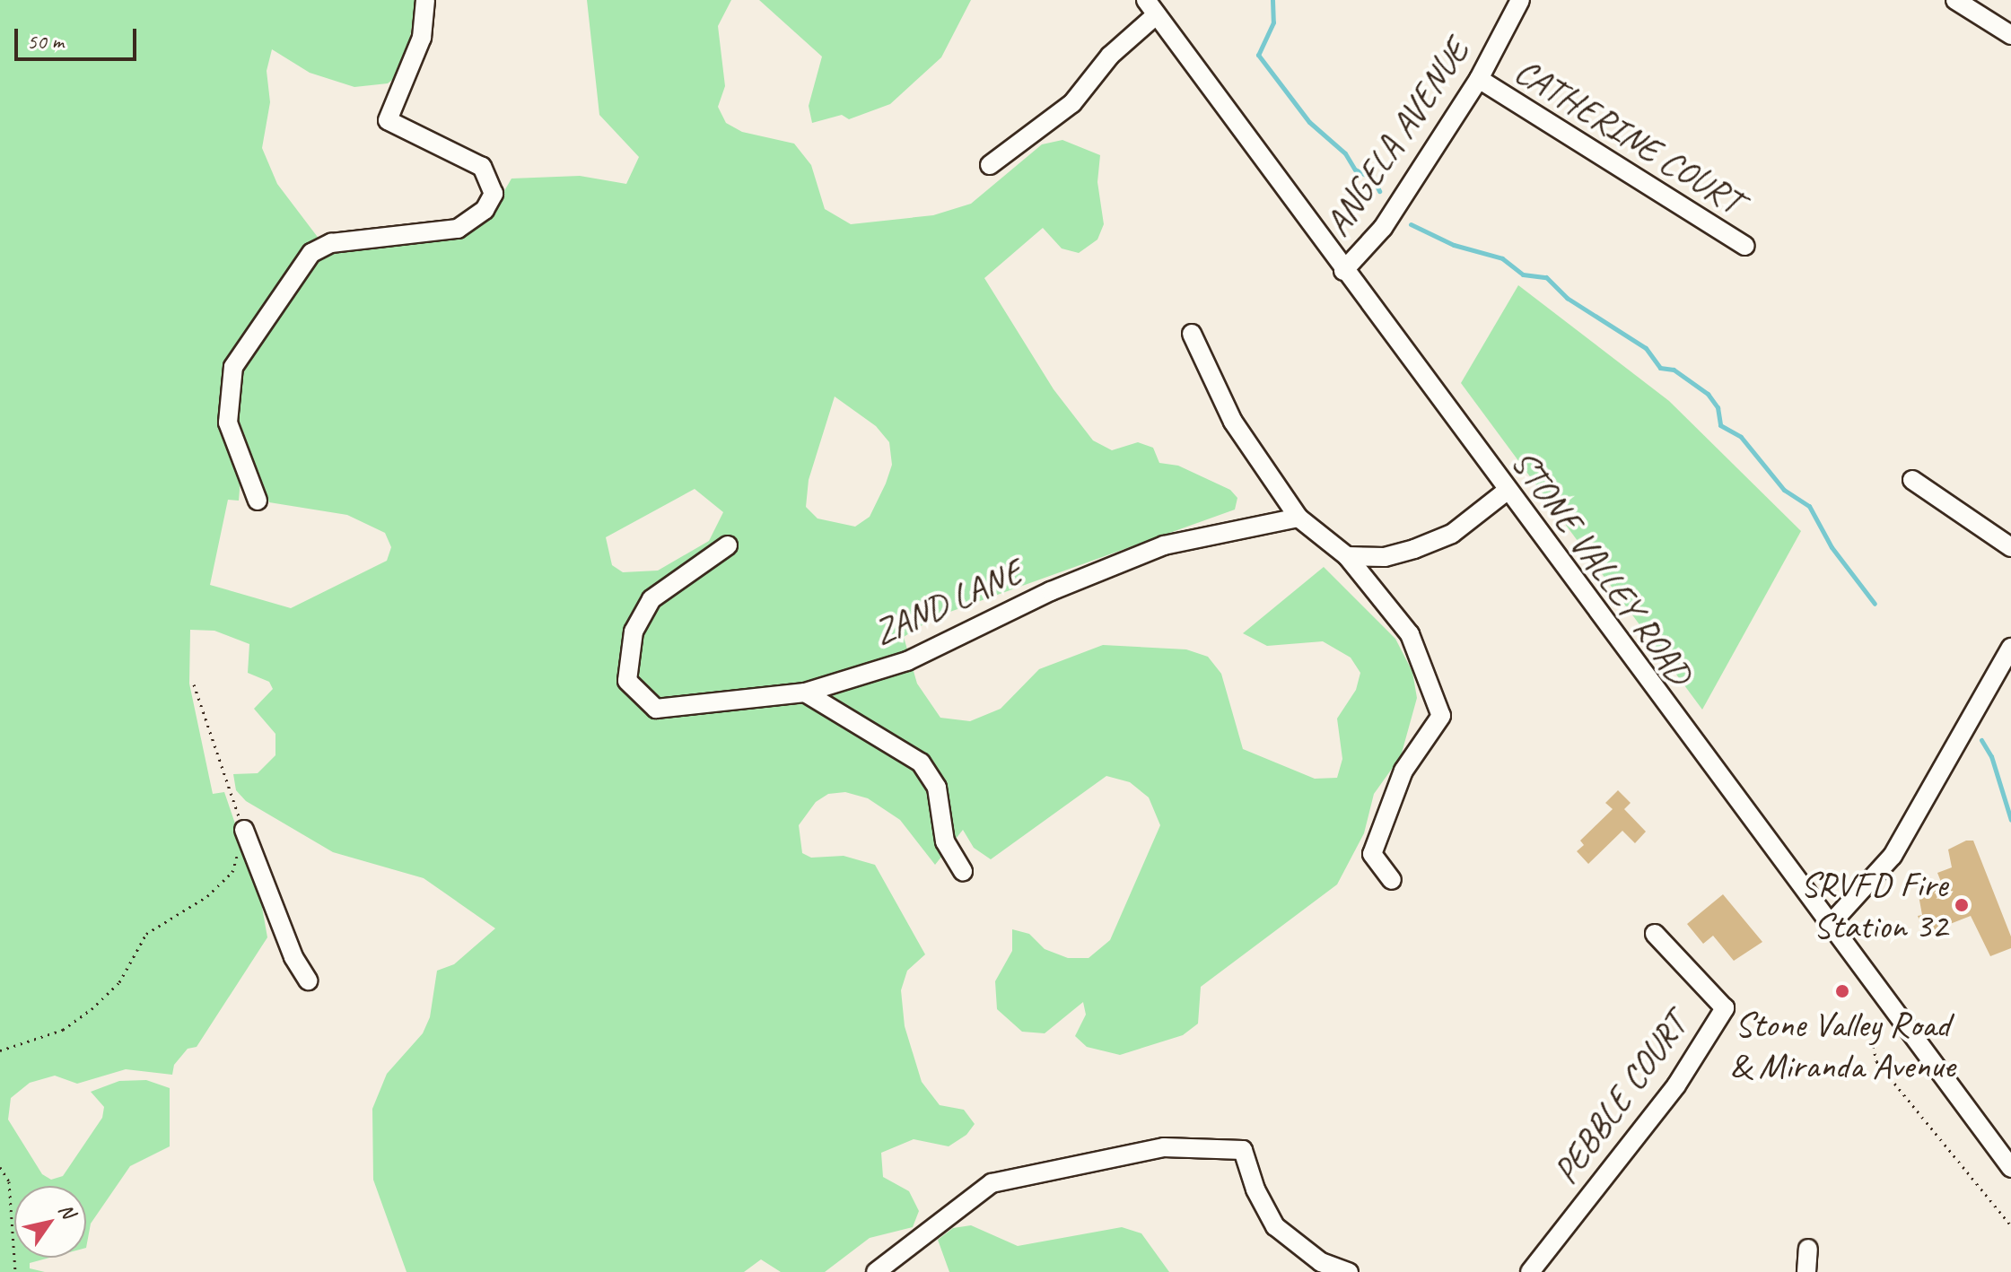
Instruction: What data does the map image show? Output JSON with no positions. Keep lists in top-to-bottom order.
{
  "streets": {
    "street": [
      "CATHERINE COURT",
      "ANGELA AVENUE",
      "STONE VALLEY ROAD",
      "ZAND LANE",
      "PEBBLE COURT"
    ]
  },
  "crossings": [
    ["CATHERINE COURT", "ANGELA AVENUE"],
    ["ANGELA AVENUE", "STONE VALLEY ROAD"]
  ],
  "places": ["SRVFD Fire Station 32", "Stone Valley Road & Miranda Avenue"],
  "scale_bar": "50 m",
  "north": "top right"
}
